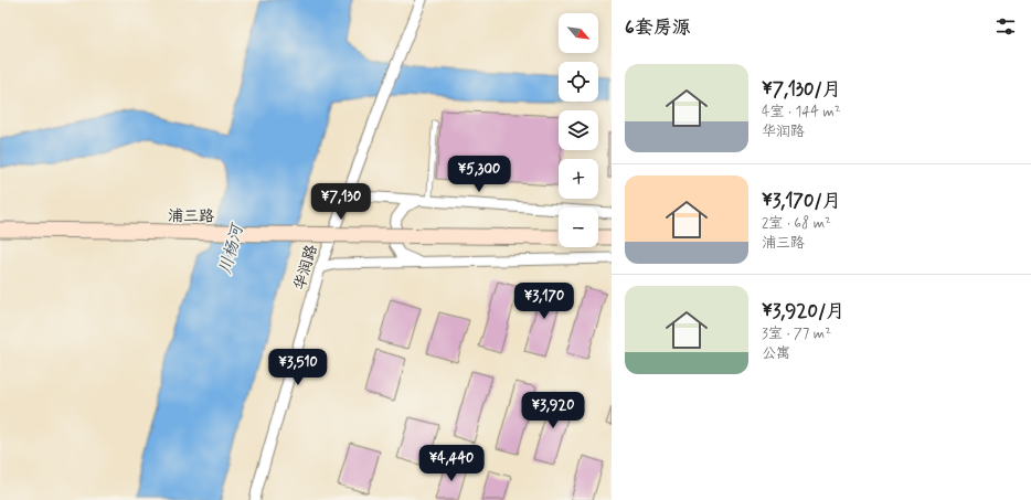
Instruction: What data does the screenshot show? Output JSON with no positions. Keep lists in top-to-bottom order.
{
  "streets": {
    "main road": ["浦三路"],
    "street": ["华润路"]
  },
  "water": ["川杨河"],
  "north": "bottom right",
  "page": {
    "heading": "6套房源",
    "map_buttons": ["+", "−"],
    "list": [
      {
        "name": "¥7,130/月",
        "note": "4室 · 144 m² · 华润路"
      },
      {
        "name": "¥3,170/月",
        "note": "2室 · 68 m² · 浦三路"
      },
      {
        "name": "¥3,920/月",
        "note": "3室 · 77 m² · 公寓"
      }
    ],
    "price": [
      "¥5,300",
      "¥7,130",
      "¥3,170",
      "¥3,510",
      "¥3,920",
      "¥4,440"
    ]
  }
}
